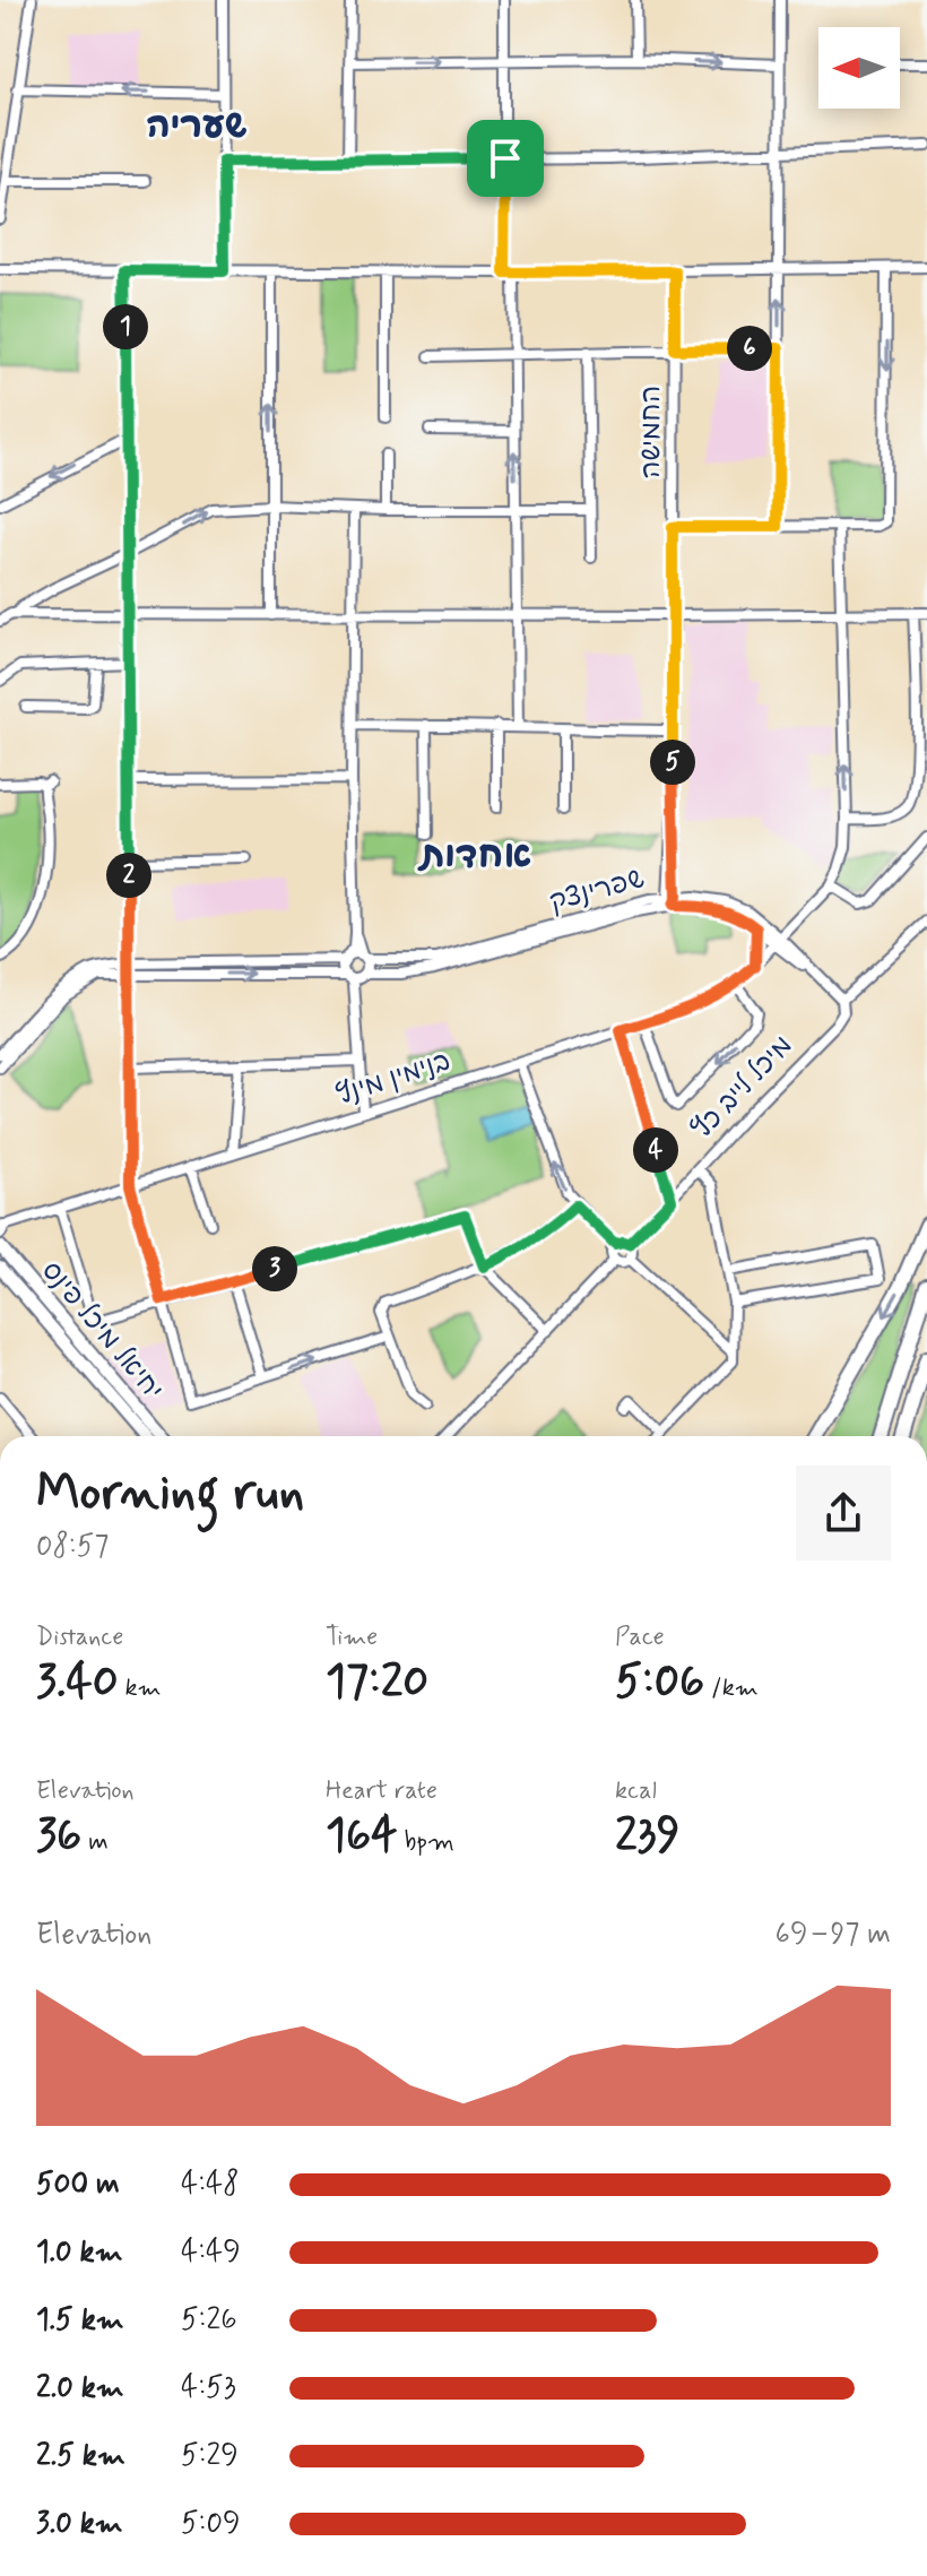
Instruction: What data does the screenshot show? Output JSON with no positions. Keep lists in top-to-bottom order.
{
  "streets": {
    "main road": ["יחיאל מיכל פינס"],
    "street": [
      "החמישה",
      "שפרינצק",
      "בנימין מינץ",
      "מיכל לייב כץ"
    ]
  },
  "crossings": [
    ["החמישה", "שפרינצק"],
    ["שפרינצק", "בנימין מינץ"],
    ["שפרינצק", "מיכל לייב כץ"]
  ],
  "districts": ["שעריה", "אחדות"],
  "north": "left",
  "page": {
    "pins": [
      "1",
      "6",
      "5",
      "2",
      "4",
      "3"
    ],
    "heading": ["Morning run", "08:57"],
    "stats": [
      ["Distance", "3.40 km"],
      ["Time", "17:20"],
      ["Pace", "5:06 /km"],
      ["Elevation", "36 m"],
      ["Heart rate", "164 bpm"],
      ["kcal", "239"]
    ],
    "chart": ["Elevation", "69–97 m"],
    "list": [
      {
        "name": "500 m",
        "note": "4:48"
      },
      {
        "name": "1.0 km",
        "note": "4:49"
      },
      {
        "name": "1.5 km",
        "note": "5:26"
      },
      {
        "name": "2.0 km",
        "note": "4:53"
      },
      {
        "name": "2.5 km",
        "note": "5:29"
      },
      {
        "name": "3.0 km",
        "note": "5:09"
      }
    ]
  }
}
